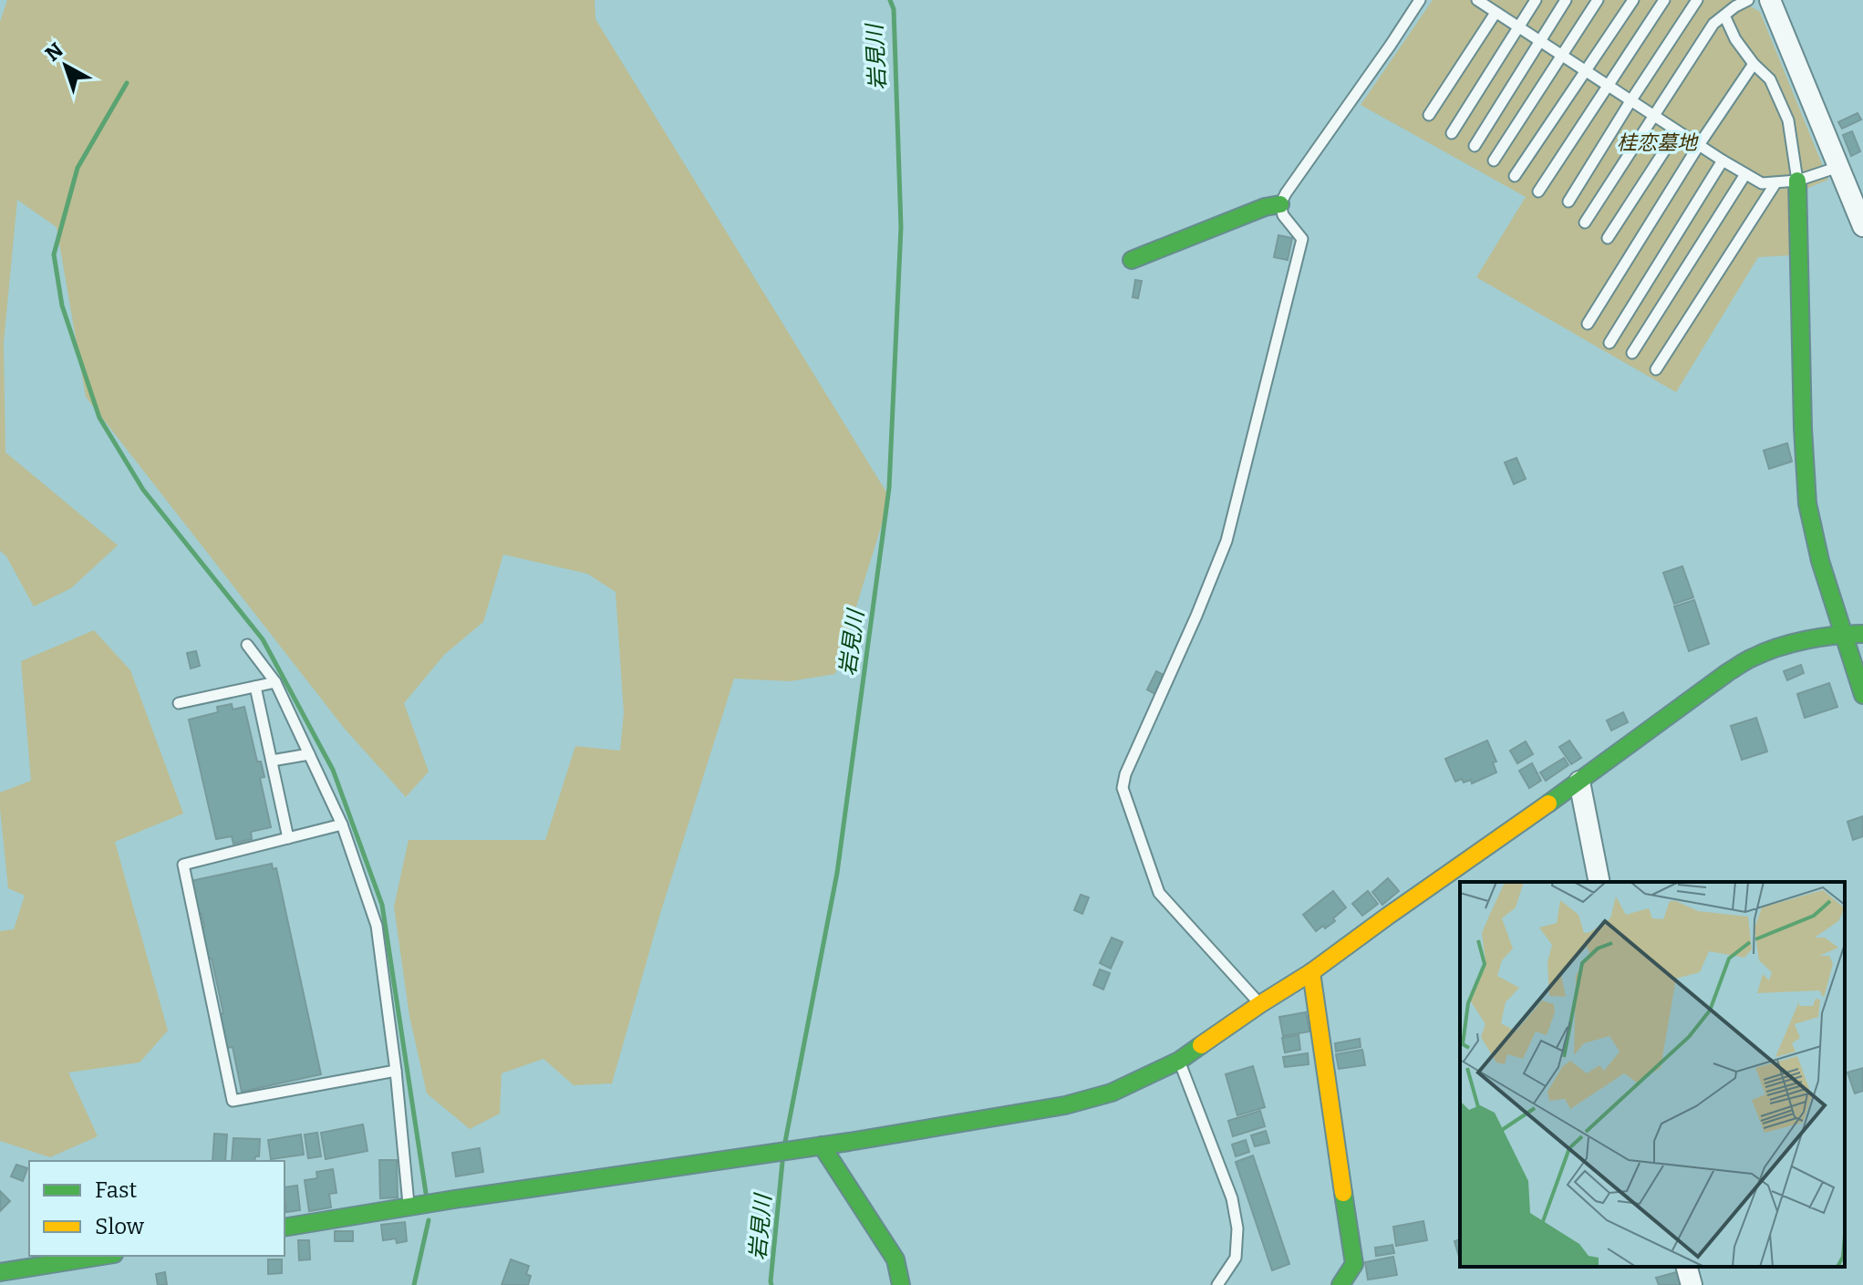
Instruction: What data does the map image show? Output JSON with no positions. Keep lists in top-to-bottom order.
{
  "water": ["岩見川"],
  "parks": ["桂恋墓地"],
  "legend": ["Fast", "Slow"],
  "north": "top left"
}
